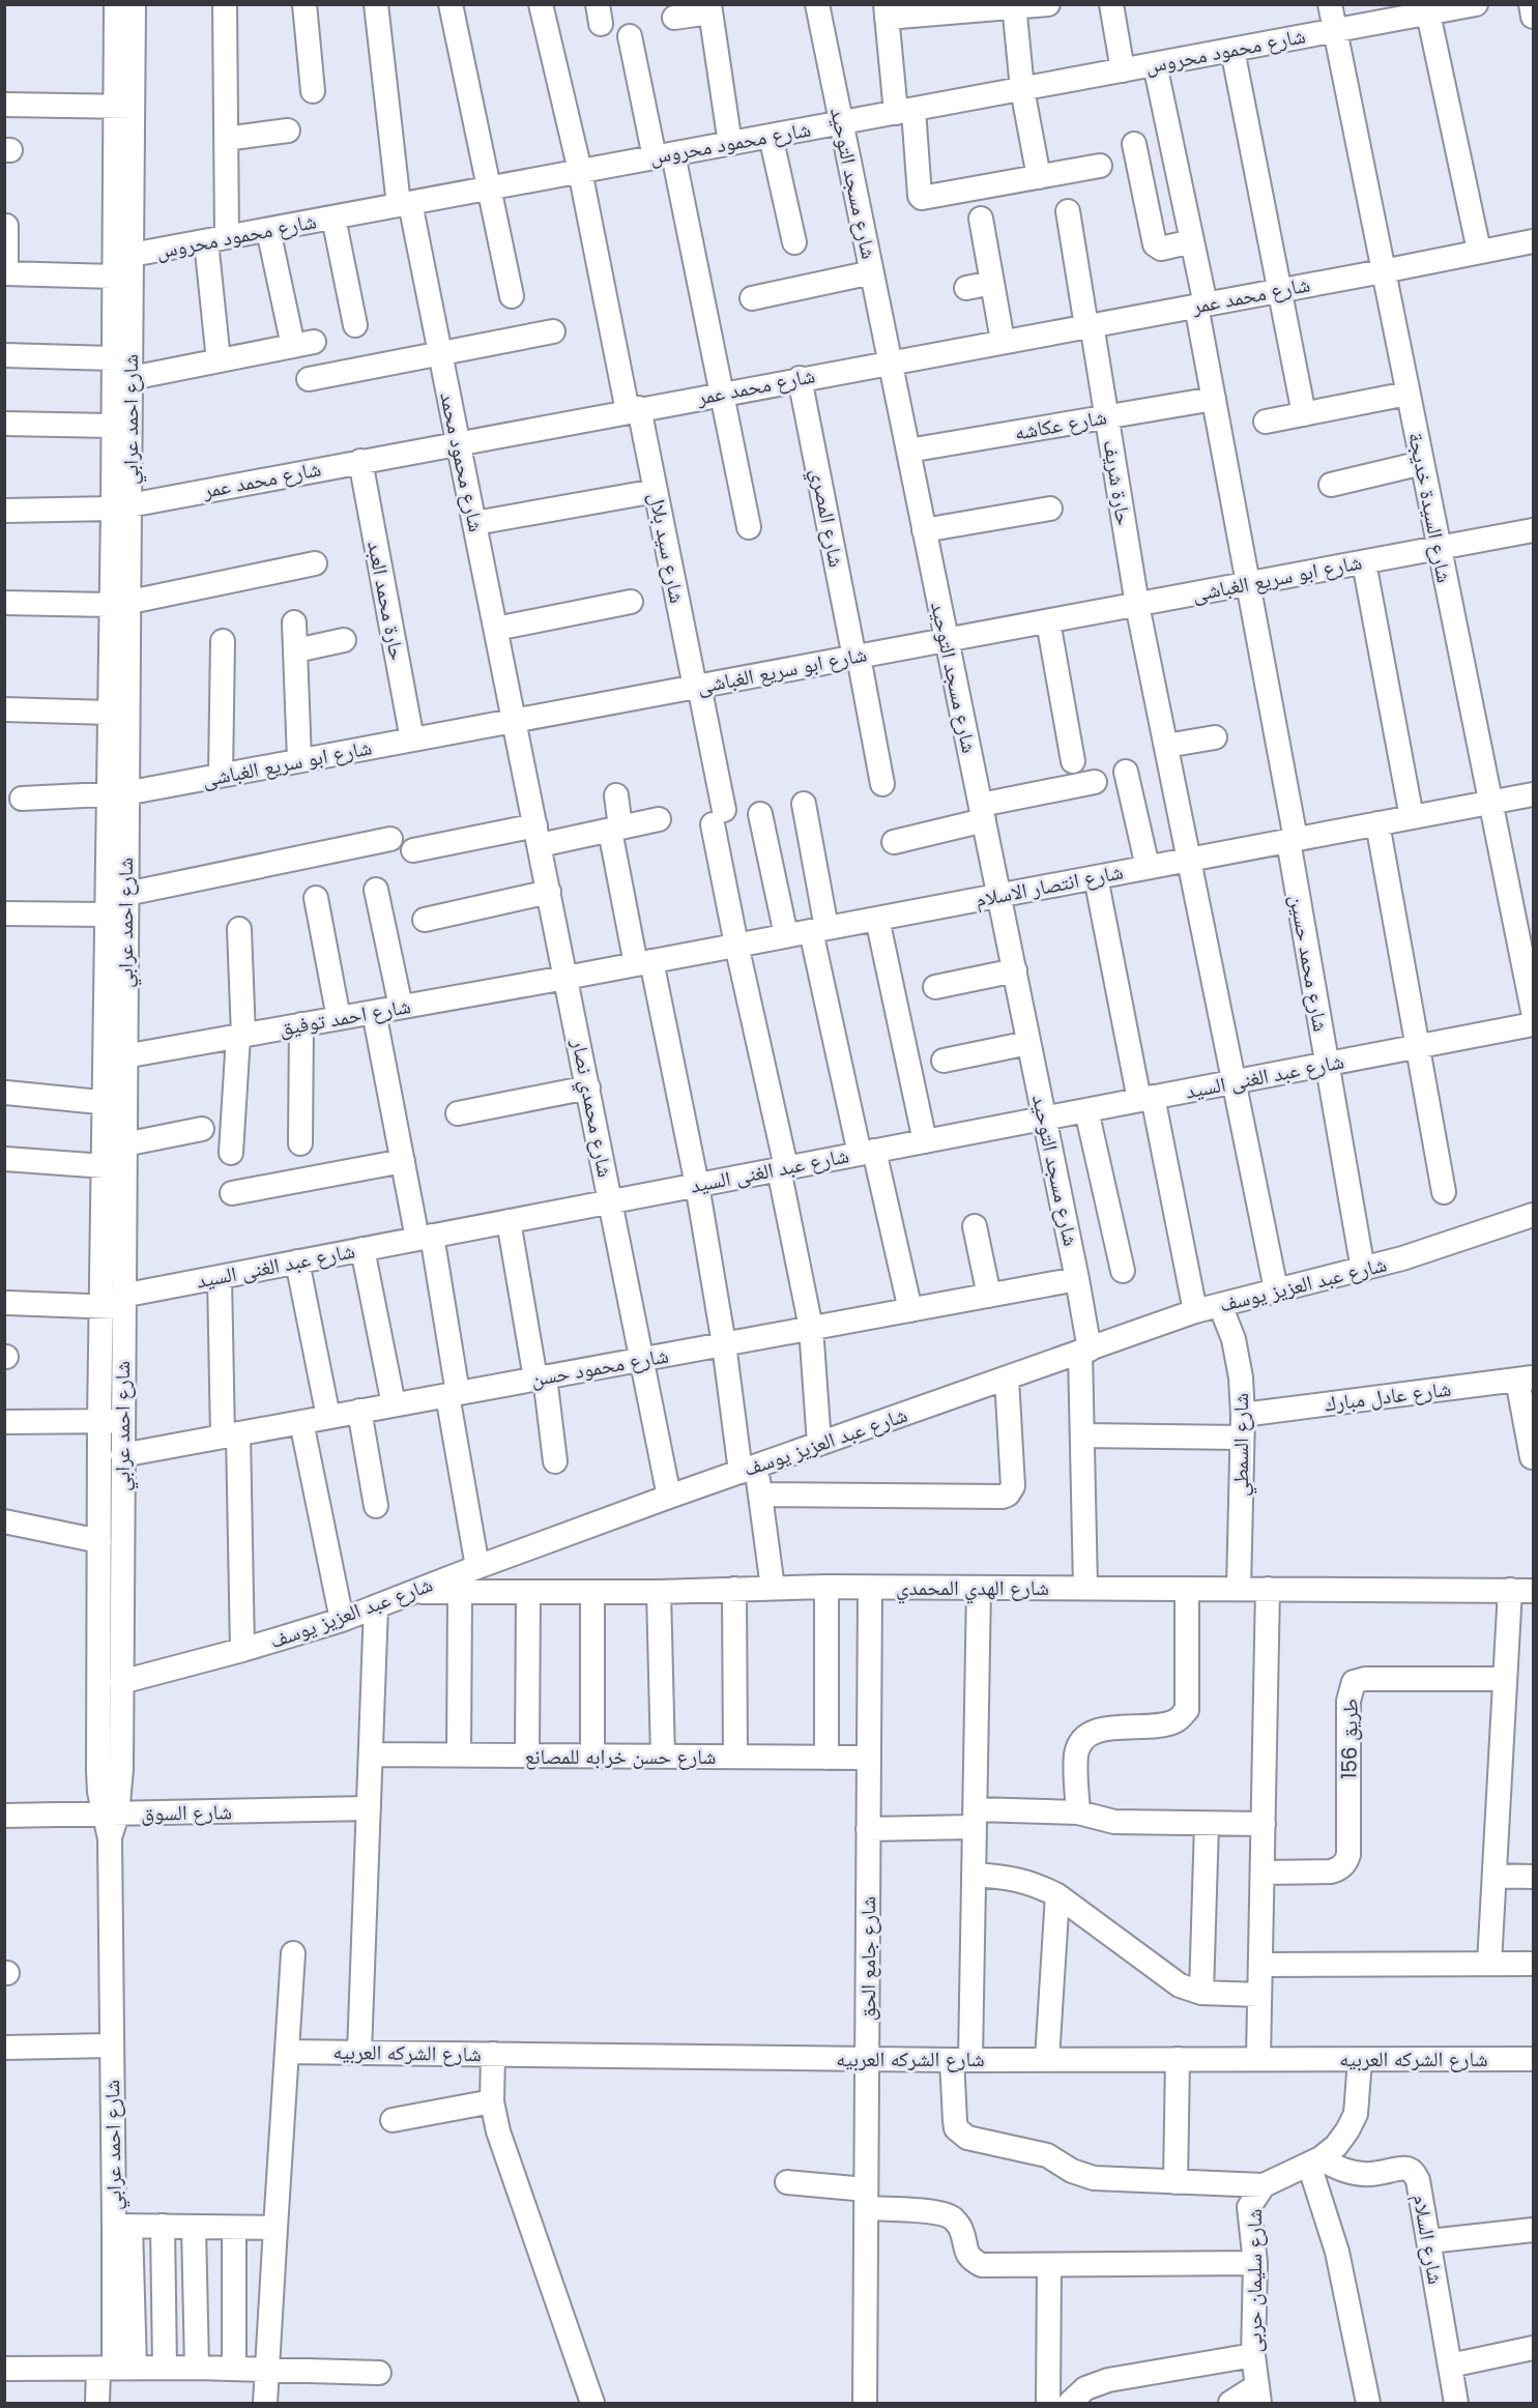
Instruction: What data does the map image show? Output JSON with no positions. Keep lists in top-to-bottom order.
{
  "streets": {
    "street": [
      "شارع محمود محروس",
      "شارع مسجد التوحيد",
      "شارع محمد عمر",
      "شارع احمد عرابي",
      "شارع عكاشه",
      "شارع محمود محمد",
      "حارة شريف",
      "شارع السيدة خديجة",
      "شارع المصري",
      "شارع سيد بلال",
      "شارع ابو سريع الغباشى",
      "حارة محمد العبد",
      "شارع انتصار الاسلام",
      "شارع محمد حسين",
      "شارع احمد توفيق",
      "شارع عبد الغنى السيد",
      "شارع محمدي نصار",
      "شارع عبد العزيز يوسف",
      "شارع محمود حسن",
      "شارع عادل مبارك",
      "شارع السمطي",
      "شارع الهدي المحمدي",
      "طريق 156",
      "شارع حسن خرابه للمصانع",
      "شارع السوق",
      "شارع جامع الحق",
      "شارع الشركه العربيه",
      "شارع السلام",
      "شارع سليمان حربى"
    ]
  },
  "crossings": [
    ["شارع محمود محروس", "شارع مسجد التوحيد"],
    ["شارع محمود محروس", "شارع احمد عرابي"],
    ["شارع محمود محروس", "شارع محمود محمد"],
    ["شارع محمود محروس", "شارع السيدة خديجة"],
    ["شارع محمود محروس", "شارع سيد بلال"],
    ["شارع محمود محروس", "شارع محمد حسين"],
    ["شارع مسجد التوحيد", "شارع محمد عمر"],
    ["شارع مسجد التوحيد", "شارع عكاشه"],
    ["شارع مسجد التوحيد", "شارع ابو سريع الغباشى"],
    ["شارع مسجد التوحيد", "شارع انتصار الاسلام"],
    ["شارع مسجد التوحيد", "شارع عبد الغنى السيد"],
    ["شارع مسجد التوحيد", "شارع عبد العزيز يوسف"],
    ["شارع مسجد التوحيد", "شارع محمود حسن"],
    ["شارع مسجد التوحيد", "شارع عادل مبارك"],
    ["شارع مسجد التوحيد", "شارع الهدي المحمدي"],
    ["شارع محمد عمر", "شارع احمد عرابي"],
    ["شارع محمد عمر", "شارع محمود محمد"],
    ["شارع محمد عمر", "حارة شريف"],
    ["شارع محمد عمر", "شارع السيدة خديجة"],
    ["شارع محمد عمر", "شارع المصري"],
    ["شارع محمد عمر", "شارع سيد بلال"],
    ["شارع محمد عمر", "حارة محمد العبد"],
    ["شارع محمد عمر", "شارع محمد حسين"],
    ["شارع احمد عرابي", "شارع ابو سريع الغباشى"],
    ["شارع احمد عرابي", "شارع احمد توفيق"],
    ["شارع احمد عرابي", "شارع عبد الغنى السيد"],
    ["شارع احمد عرابي", "شارع عبد العزيز يوسف"],
    ["شارع احمد عرابي", "شارع محمود حسن"],
    ["شارع احمد عرابي", "شارع السوق"],
    ["شارع عكاشه", "حارة شريف"],
    ["شارع عكاشه", "شارع محمد حسين"],
    ["شارع محمود محمد", "شارع ابو سريع الغباشى"],
    ["شارع محمود محمد", "شارع محمدي نصار"],
    ["حارة شريف", "شارع ابو سريع الغباشى"],
    ["حارة شريف", "شارع انتصار الاسلام"],
    ["حارة شريف", "شارع عبد الغنى السيد"],
    ["حارة شريف", "شارع عبد العزيز يوسف"],
    ["شارع السيدة خديجة", "شارع ابو سريع الغباشى"],
    ["شارع السيدة خديجة", "شارع انتصار الاسلام"],
    ["شارع المصري", "شارع ابو سريع الغباشى"],
    ["شارع سيد بلال", "شارع ابو سريع الغباشى"],
    ["شارع سيد بلال", "شارع انتصار الاسلام"],
    ["شارع سيد بلال", "شارع عبد الغنى السيد"],
    ["شارع سيد بلال", "شارع عبد العزيز يوسف"],
    ["شارع سيد بلال", "شارع محمود حسن"],
    ["شارع ابو سريع الغباشى", "حارة محمد العبد"],
    ["شارع ابو سريع الغباشى", "شارع محمد حسين"],
    ["شارع ابو سريع الغباشى", "شارع محمدي نصار"],
    ["شارع انتصار الاسلام", "شارع محمد حسين"],
    ["شارع انتصار الاسلام", "شارع احمد توفيق"],
    ["شارع انتصار الاسلام", "شارع محمدي نصار"],
    ["شارع محمد حسين", "شارع عبد الغنى السيد"],
    ["شارع محمد حسين", "شارع عبد العزيز يوسف"],
    ["شارع احمد توفيق", "شارع محمدي نصار"],
    ["شارع عبد الغنى السيد", "شارع محمدي نصار"],
    ["شارع محمدي نصار", "شارع عبد العزيز يوسف"],
    ["شارع محمدي نصار", "شارع محمود حسن"],
    ["شارع عبد العزيز يوسف", "شارع السمطي"],
    ["شارع عبد العزيز يوسف", "شارع الهدي المحمدي"],
    ["شارع عادل مبارك", "شارع السمطي"],
    ["شارع السمطي", "شارع الهدي المحمدي"],
    ["شارع الهدي المحمدي", "شارع جامع الحق"],
    ["شارع حسن خرابه للمصانع", "شارع جامع الحق"],
    ["شارع جامع الحق", "شارع الشركه العربيه"],
    ["شارع الشركه العربيه", "شارع سليمان حربى"],
    ["شارع السلام", "شارع سليمان حربى"]
  ]
}
